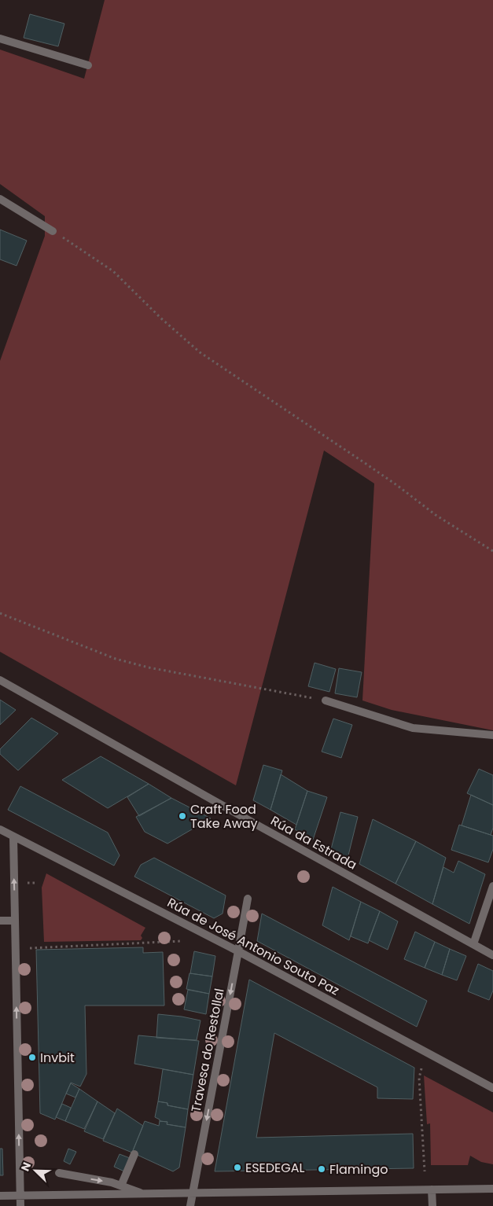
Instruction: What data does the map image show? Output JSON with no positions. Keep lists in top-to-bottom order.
{
  "streets": {
    "street": ["Rúa da Estrada", "Rúa de José Antonio Souto Paz", "Travesa do Restollal"]
  },
  "crossings": [
    ["Rúa de José Antonio Souto Paz", "Travesa do Restollal"]
  ],
  "one_way": ["Travesa do Restollal"],
  "places": [
    "Craft Food Take Away",
    "Invbit",
    "ESEDEGAL",
    "Flamingo"
  ],
  "north": "top left"
}
